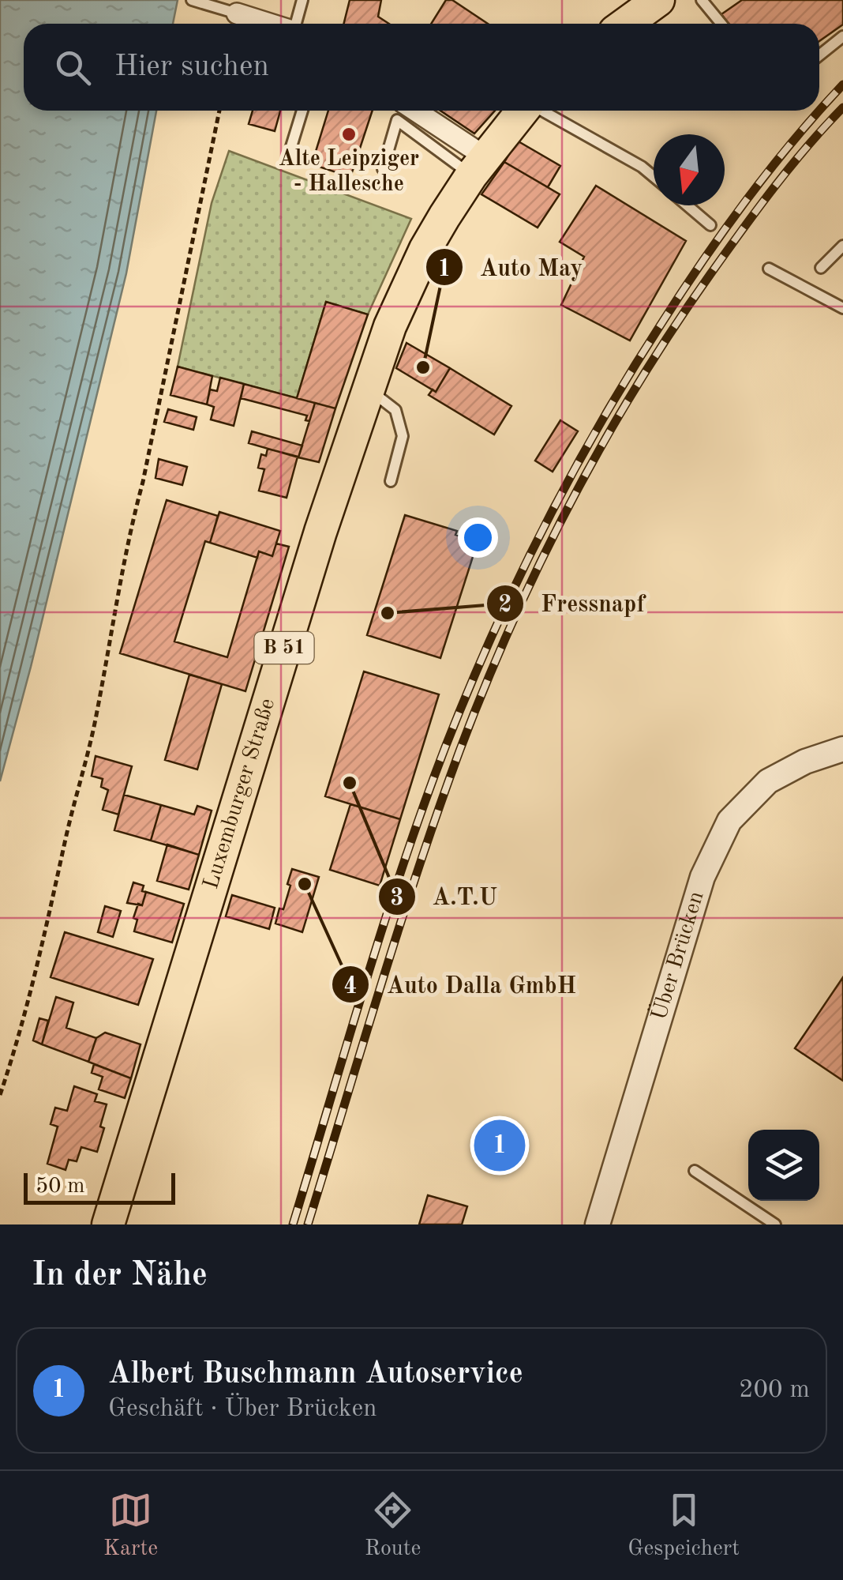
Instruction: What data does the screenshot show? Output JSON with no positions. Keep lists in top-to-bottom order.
{
  "streets": {
    "main road": ["B 51", "Luxemburger Straße"],
    "street": ["Über Brücken"]
  },
  "places": [
    "Alte Leipziger - Hallesche",
    "Auto May",
    "Fressnapf",
    "A.T.U",
    "Auto Dalla GmbH"
  ],
  "scale_bar": "50 m",
  "north": "bottom",
  "page": {
    "search": "Hier suchen",
    "pins": "1",
    "scale": "50 m",
    "heading": "In der Nähe",
    "list": [
      {
        "mark": "1",
        "name": "Albert Buschmann Autoservice",
        "note": "Geschäft · Über Brücken",
        "value": "200 m"
      }
    ],
    "nav": ["Karte", "Route", "Gespeichert"]
  }
}
